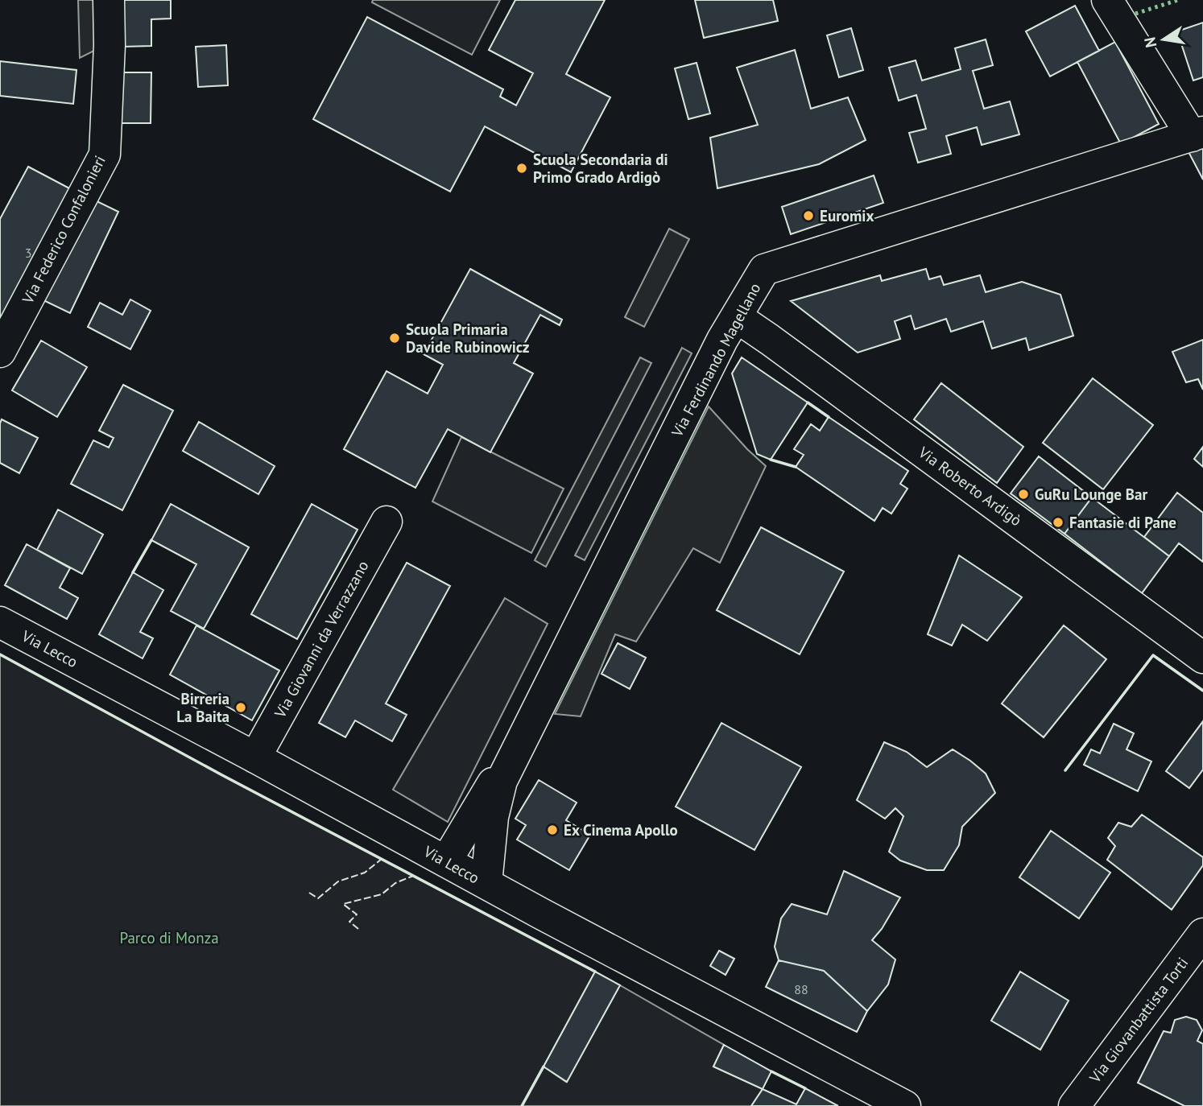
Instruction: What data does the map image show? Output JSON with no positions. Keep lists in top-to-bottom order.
{
  "streets": {
    "street": [
      "Via Federico Confalonieri",
      "Via Ferdinando Magellano",
      "Via Roberto Ardigò",
      "Via Giovanni da Verrazzano",
      "Via Lecco",
      "Via Giovanbattista Torti"
    ]
  },
  "crossings": [
    ["Via Ferdinando Magellano", "Via Roberto Ardigò"],
    ["Via Ferdinando Magellano", "Via Lecco"],
    ["Via Giovanni da Verrazzano", "Via Lecco"]
  ],
  "parks": ["Parco di Monza"],
  "places": [
    "Scuola Secondaria di Primo Grado Ardigò",
    "Euromix",
    "Scuola Primaria Davide Rubinowicz",
    "GuRu Lounge Bar",
    "Fantasie di Pane",
    "Birreria La Baita",
    "Ex Cinema Apollo"
  ],
  "house_numbers": ["3", "88"],
  "north": "left"
}
